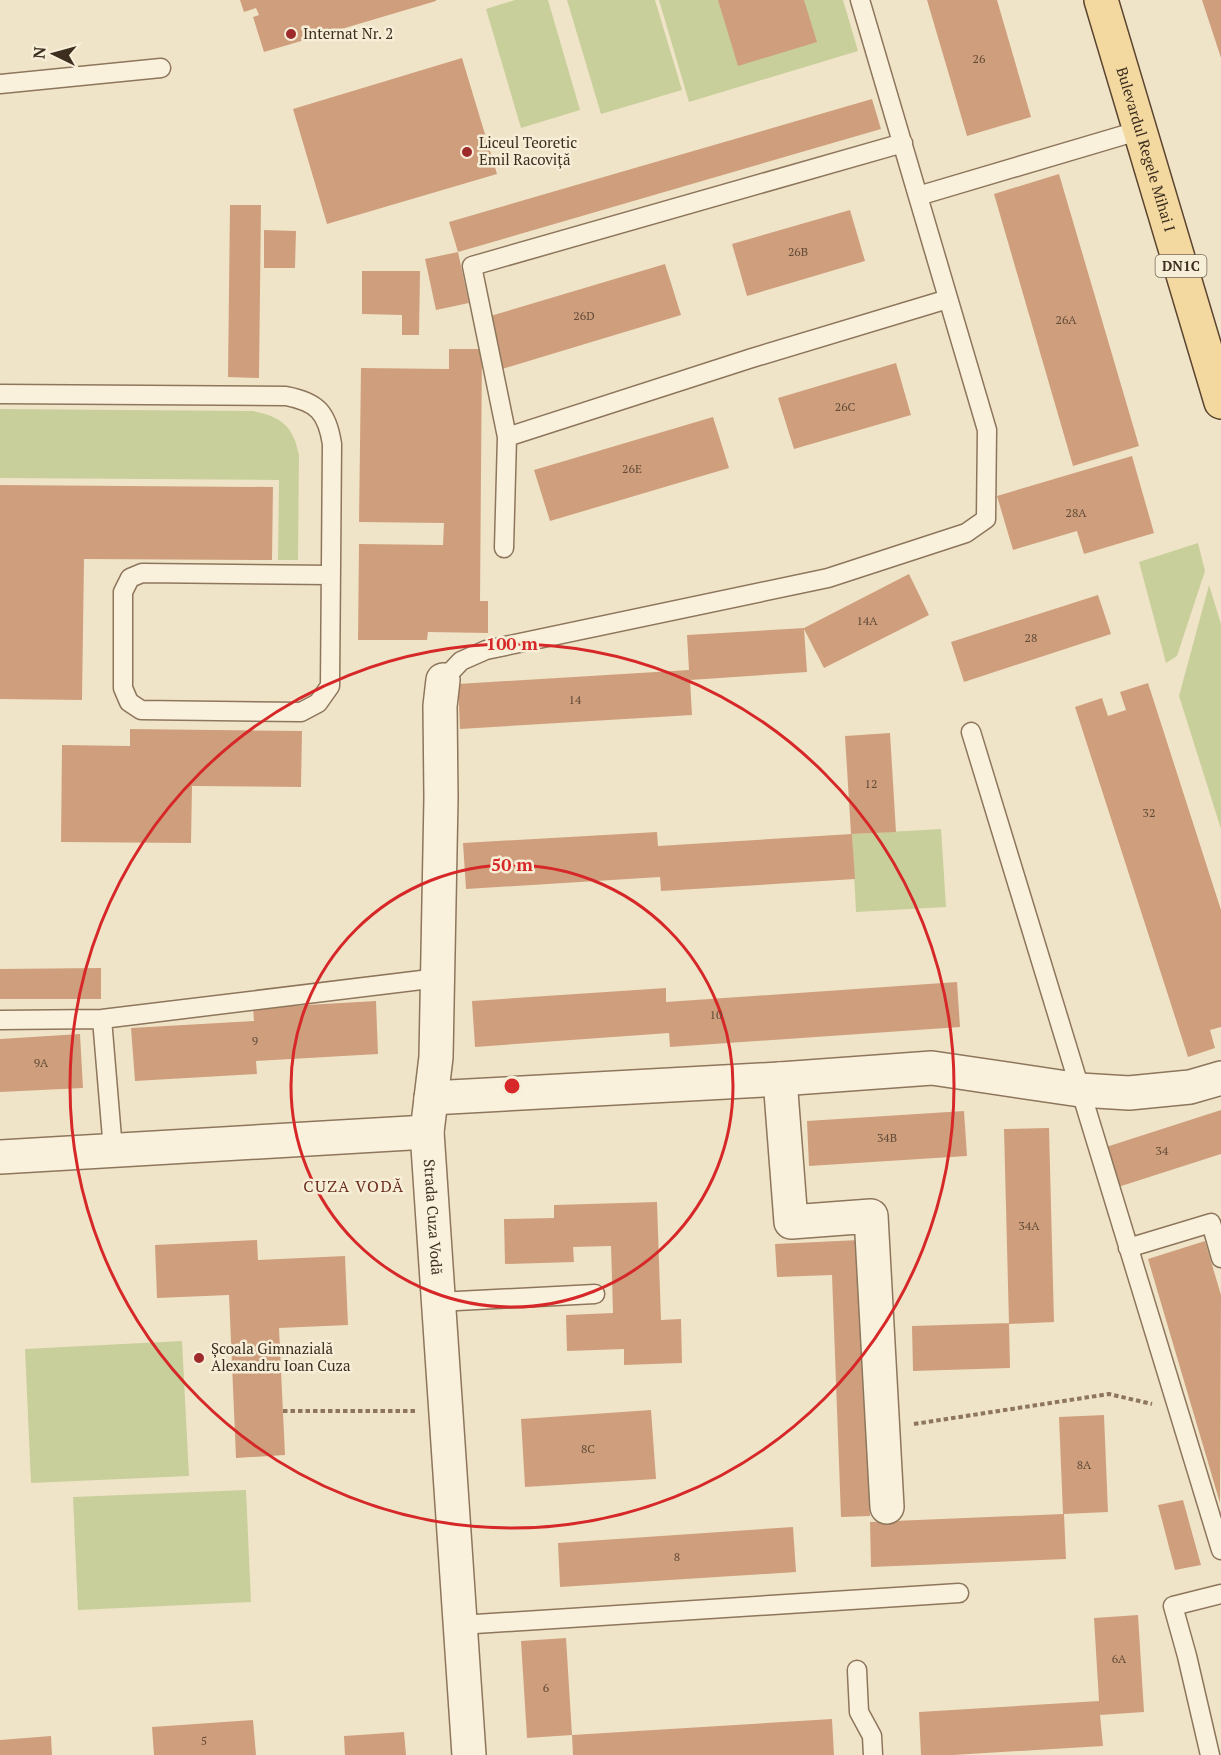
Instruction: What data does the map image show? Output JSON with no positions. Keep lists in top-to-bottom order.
{
  "streets": {
    "main road": ["Bulevardul Regele Mihai I", "DN1C"],
    "street": ["Strada Cuza Vodă"]
  },
  "districts": ["CUZA VODĂ"],
  "places": ["Internat Nr. 2", "Liceul Teoretic Emil Racoviță", "Școala Gimnazială Alexandru Ioan Cuza"],
  "house_numbers": [
    "26",
    "26B",
    "26D",
    "26A",
    "26C",
    "26E",
    "28A",
    "14A",
    "28",
    "14",
    "12",
    "32",
    "10",
    "9",
    "9A",
    "34B",
    "34",
    "34A",
    "8C",
    "8A",
    "8",
    "6A",
    "6",
    "5"
  ],
  "north": "left",
  "rings": ["100 m", "50 m"]
}
